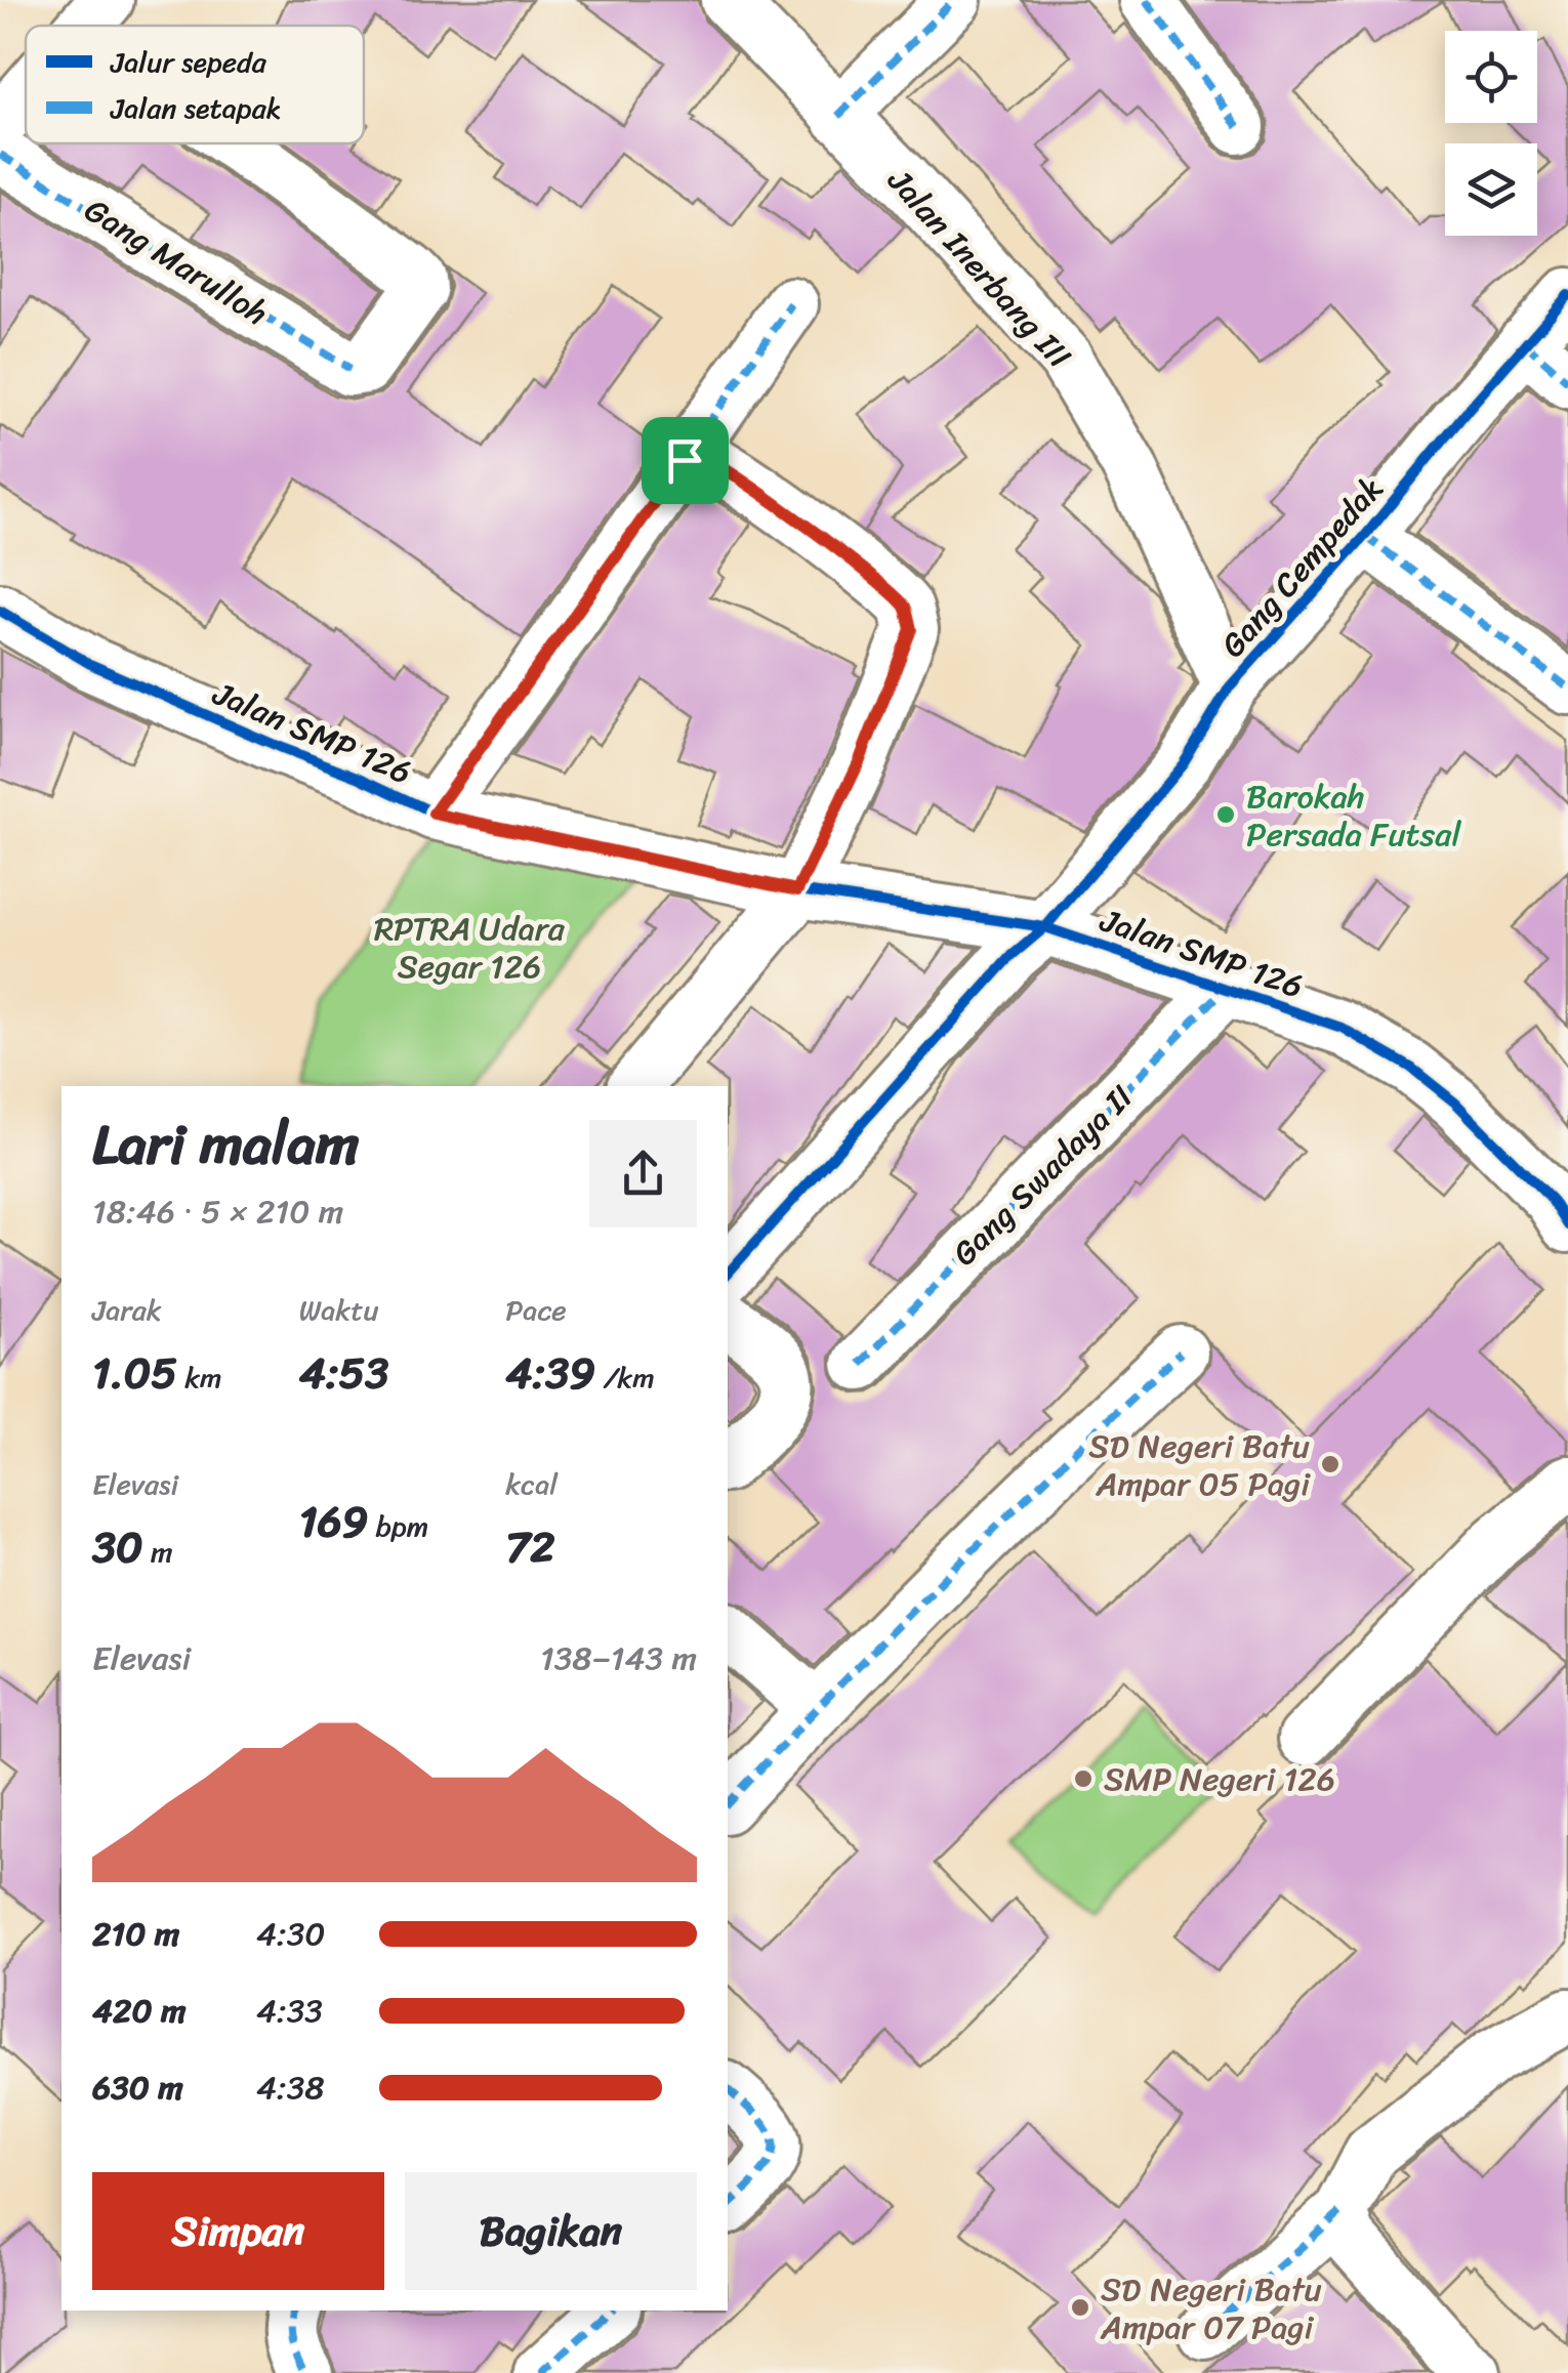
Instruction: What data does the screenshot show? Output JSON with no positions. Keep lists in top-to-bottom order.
{
  "streets": {
    "street": [
      "Gang Marulloh",
      "Jalan Inerbang III",
      "Gang Cempedak",
      "Jalan SMP 126",
      "Gang Swadaya II"
    ]
  },
  "crossings": [
    ["Jalan Inerbang III", "Gang Cempedak"],
    ["Gang Cempedak", "Jalan SMP 126"],
    ["Jalan SMP 126", "Gang Swadaya II"]
  ],
  "parks": ["RPTRA Udara Segar 126"],
  "places": [
    "Barokah Persada Futsal",
    "SD Negeri Batu Ampar 05 Pagi",
    "SMP Negeri 126",
    "SD Negeri Batu Ampar 07 Pagi"
  ],
  "legend": ["Jalur sepeda", "Jalan setapak"],
  "page": {
    "heading": ["Lari malam", "18:46 · 5 × 210 m"],
    "stats": [
      ["Jarak", "1.05 km"],
      ["Waktu", "4:53"],
      ["Pace", "4:39 /km"],
      ["Elevasi", "30 m"],
      ["169 bpm"],
      ["kcal", "72"]
    ],
    "chart": ["Elevasi", "138–143 m"],
    "list": [
      {
        "name": "210 m",
        "note": "4:30"
      },
      {
        "name": "420 m",
        "note": "4:33"
      },
      {
        "name": "630 m",
        "note": "4:38"
      }
    ],
    "buttons": ["Simpan", "Bagikan"]
  }
}
